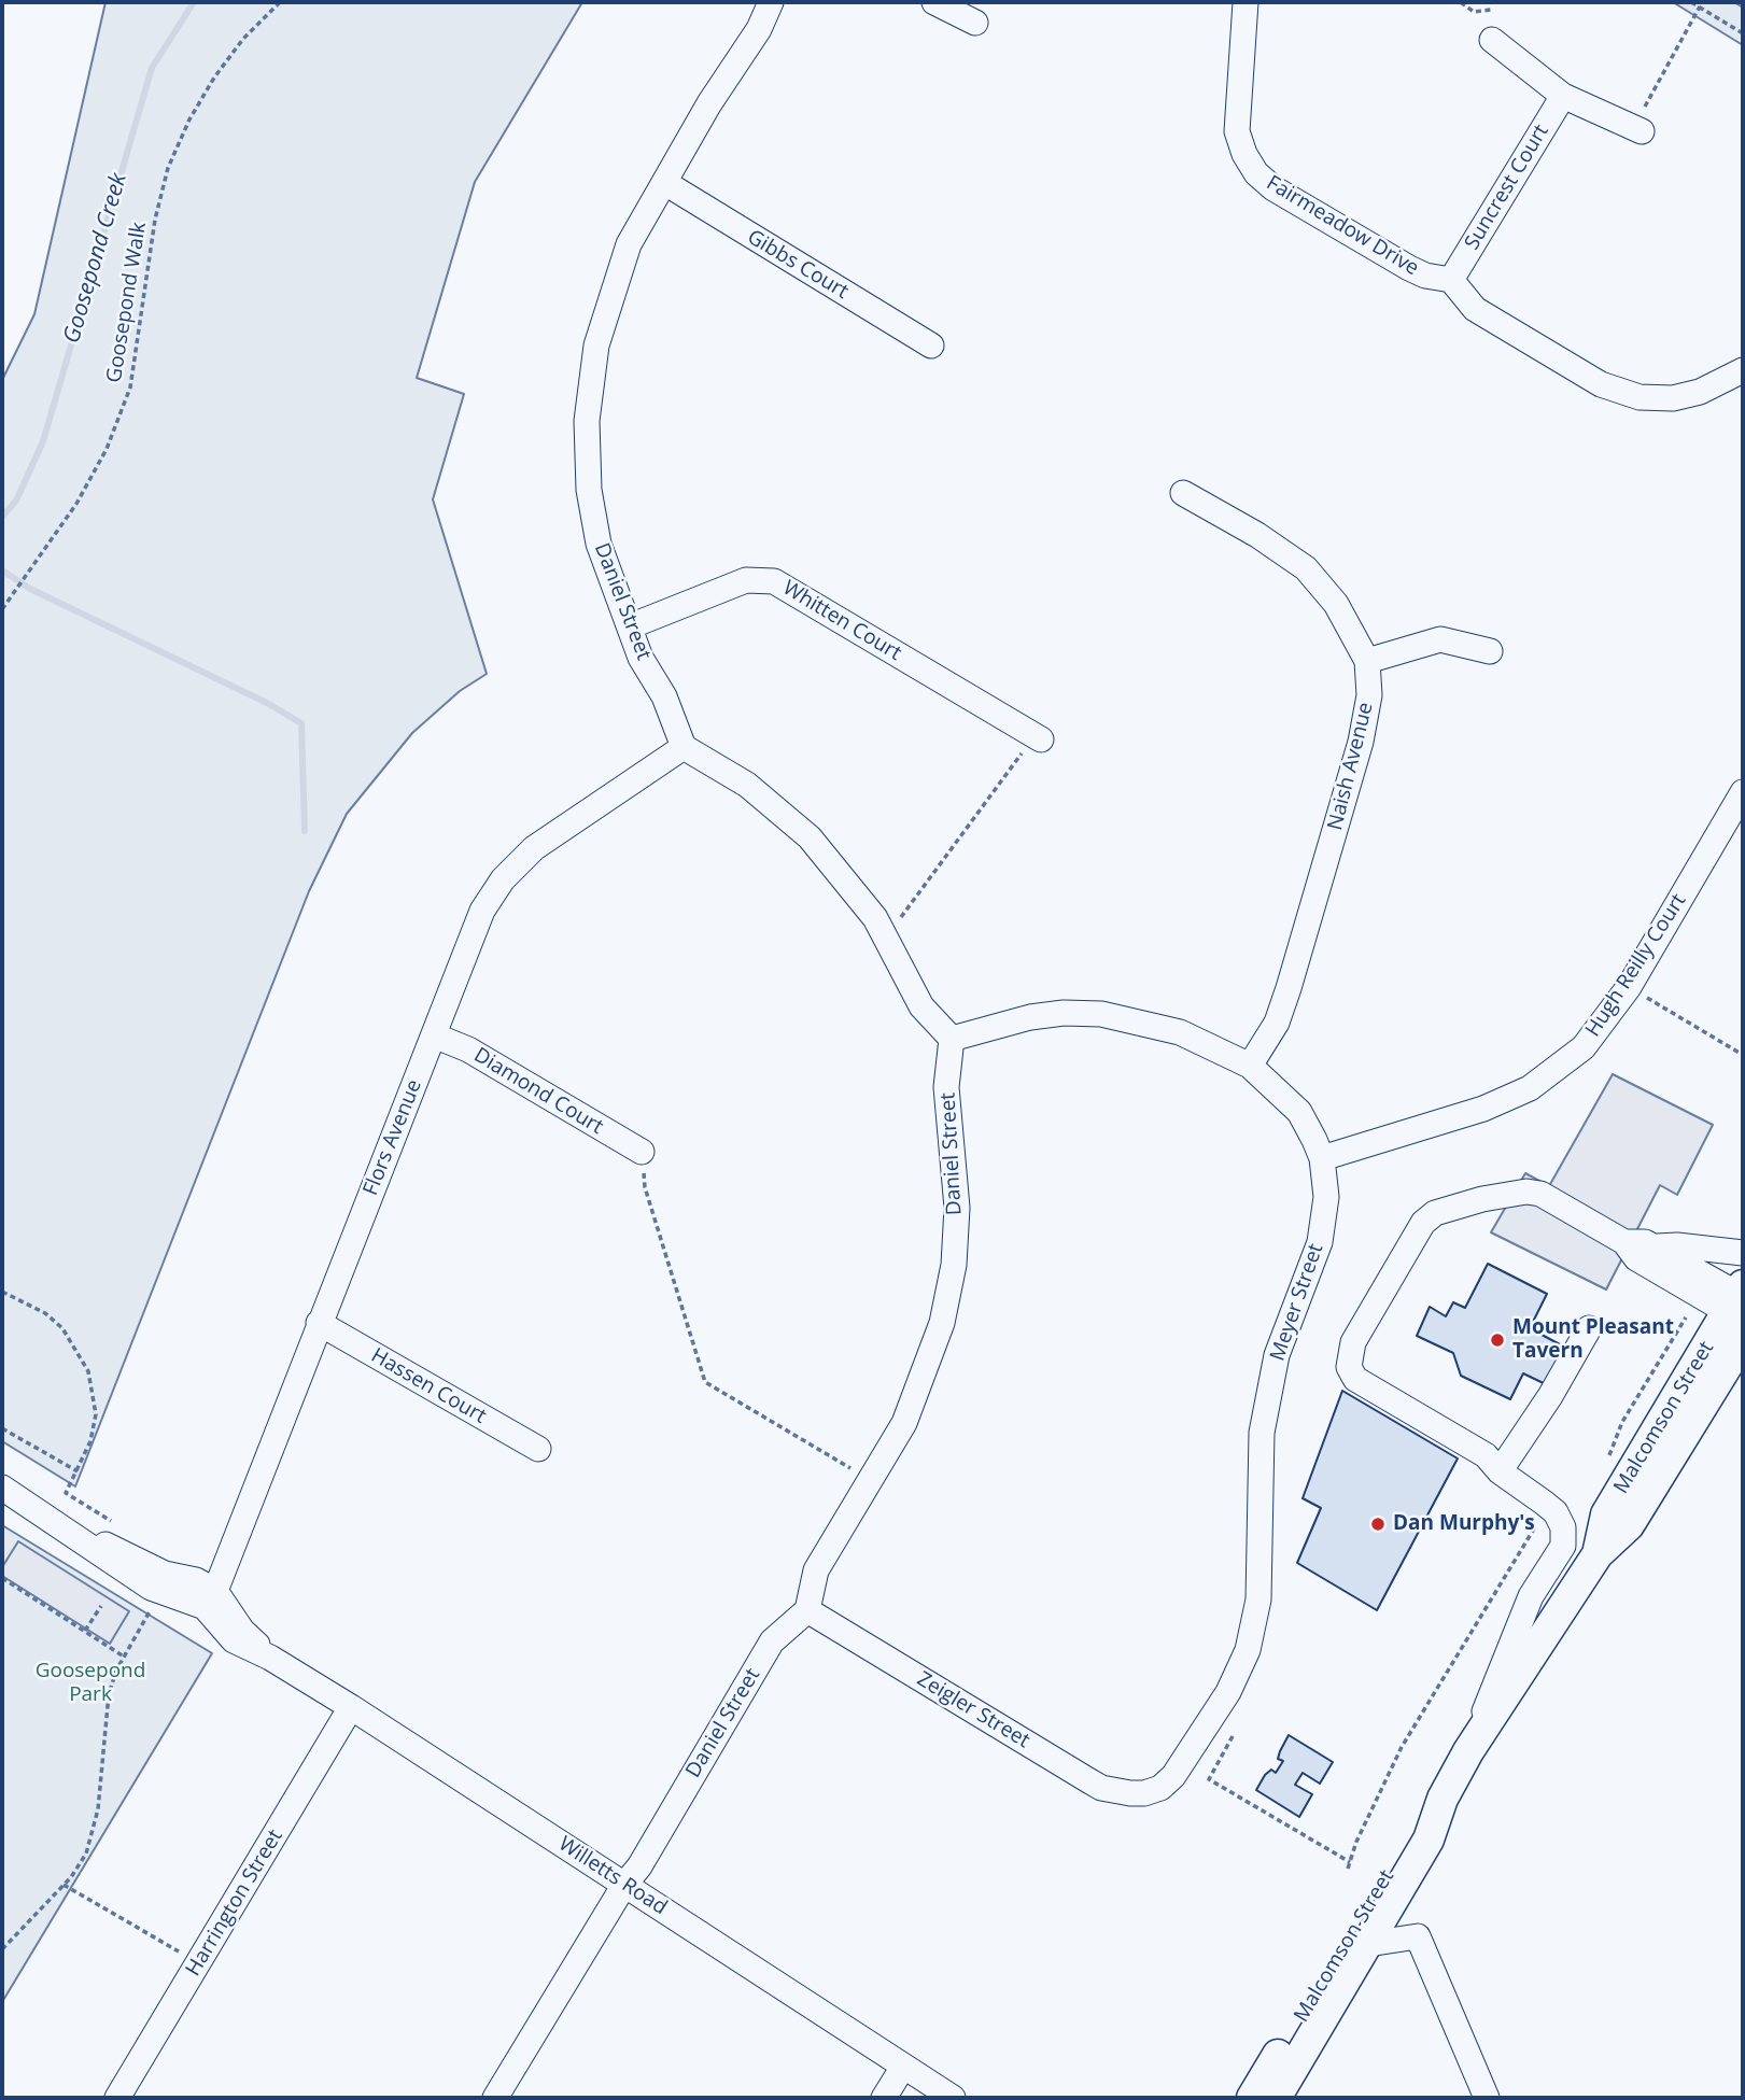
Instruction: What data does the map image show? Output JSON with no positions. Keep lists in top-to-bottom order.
{
  "streets": {
    "main road": ["Malcomson Street"],
    "street": [
      "Suncrest Court",
      "Fairmeadow Drive",
      "Gibbs Court",
      "Daniel Street",
      "Whitten Court",
      "Naish Avenue",
      "Hugh Reilly Court",
      "Diamond Court",
      "Flors Avenue",
      "Meyer Street",
      "Hassen Court",
      "Zeigler Street",
      "Willetts Road",
      "Harrington Street"
    ],
    "path": ["Goosepond Walk"]
  },
  "crossings": [
    ["Suncrest Court", "Fairmeadow Drive"],
    ["Gibbs Court", "Daniel Street"],
    ["Daniel Street", "Whitten Court"],
    ["Daniel Street", "Flors Avenue"],
    ["Daniel Street", "Meyer Street"],
    ["Daniel Street", "Zeigler Street"],
    ["Daniel Street", "Willetts Road"],
    ["Naish Avenue", "Meyer Street"],
    ["Hugh Reilly Court", "Meyer Street"],
    ["Diamond Court", "Flors Avenue"],
    ["Flors Avenue", "Hassen Court"],
    ["Flors Avenue", "Willetts Road"],
    ["Meyer Street", "Zeigler Street"],
    ["Willetts Road", "Harrington Street"]
  ],
  "water": ["Goosepond Creek"],
  "parks": ["Goosepond Park"],
  "places": ["Mount Pleasant Tavern", "Dan Murphy's"]
}
